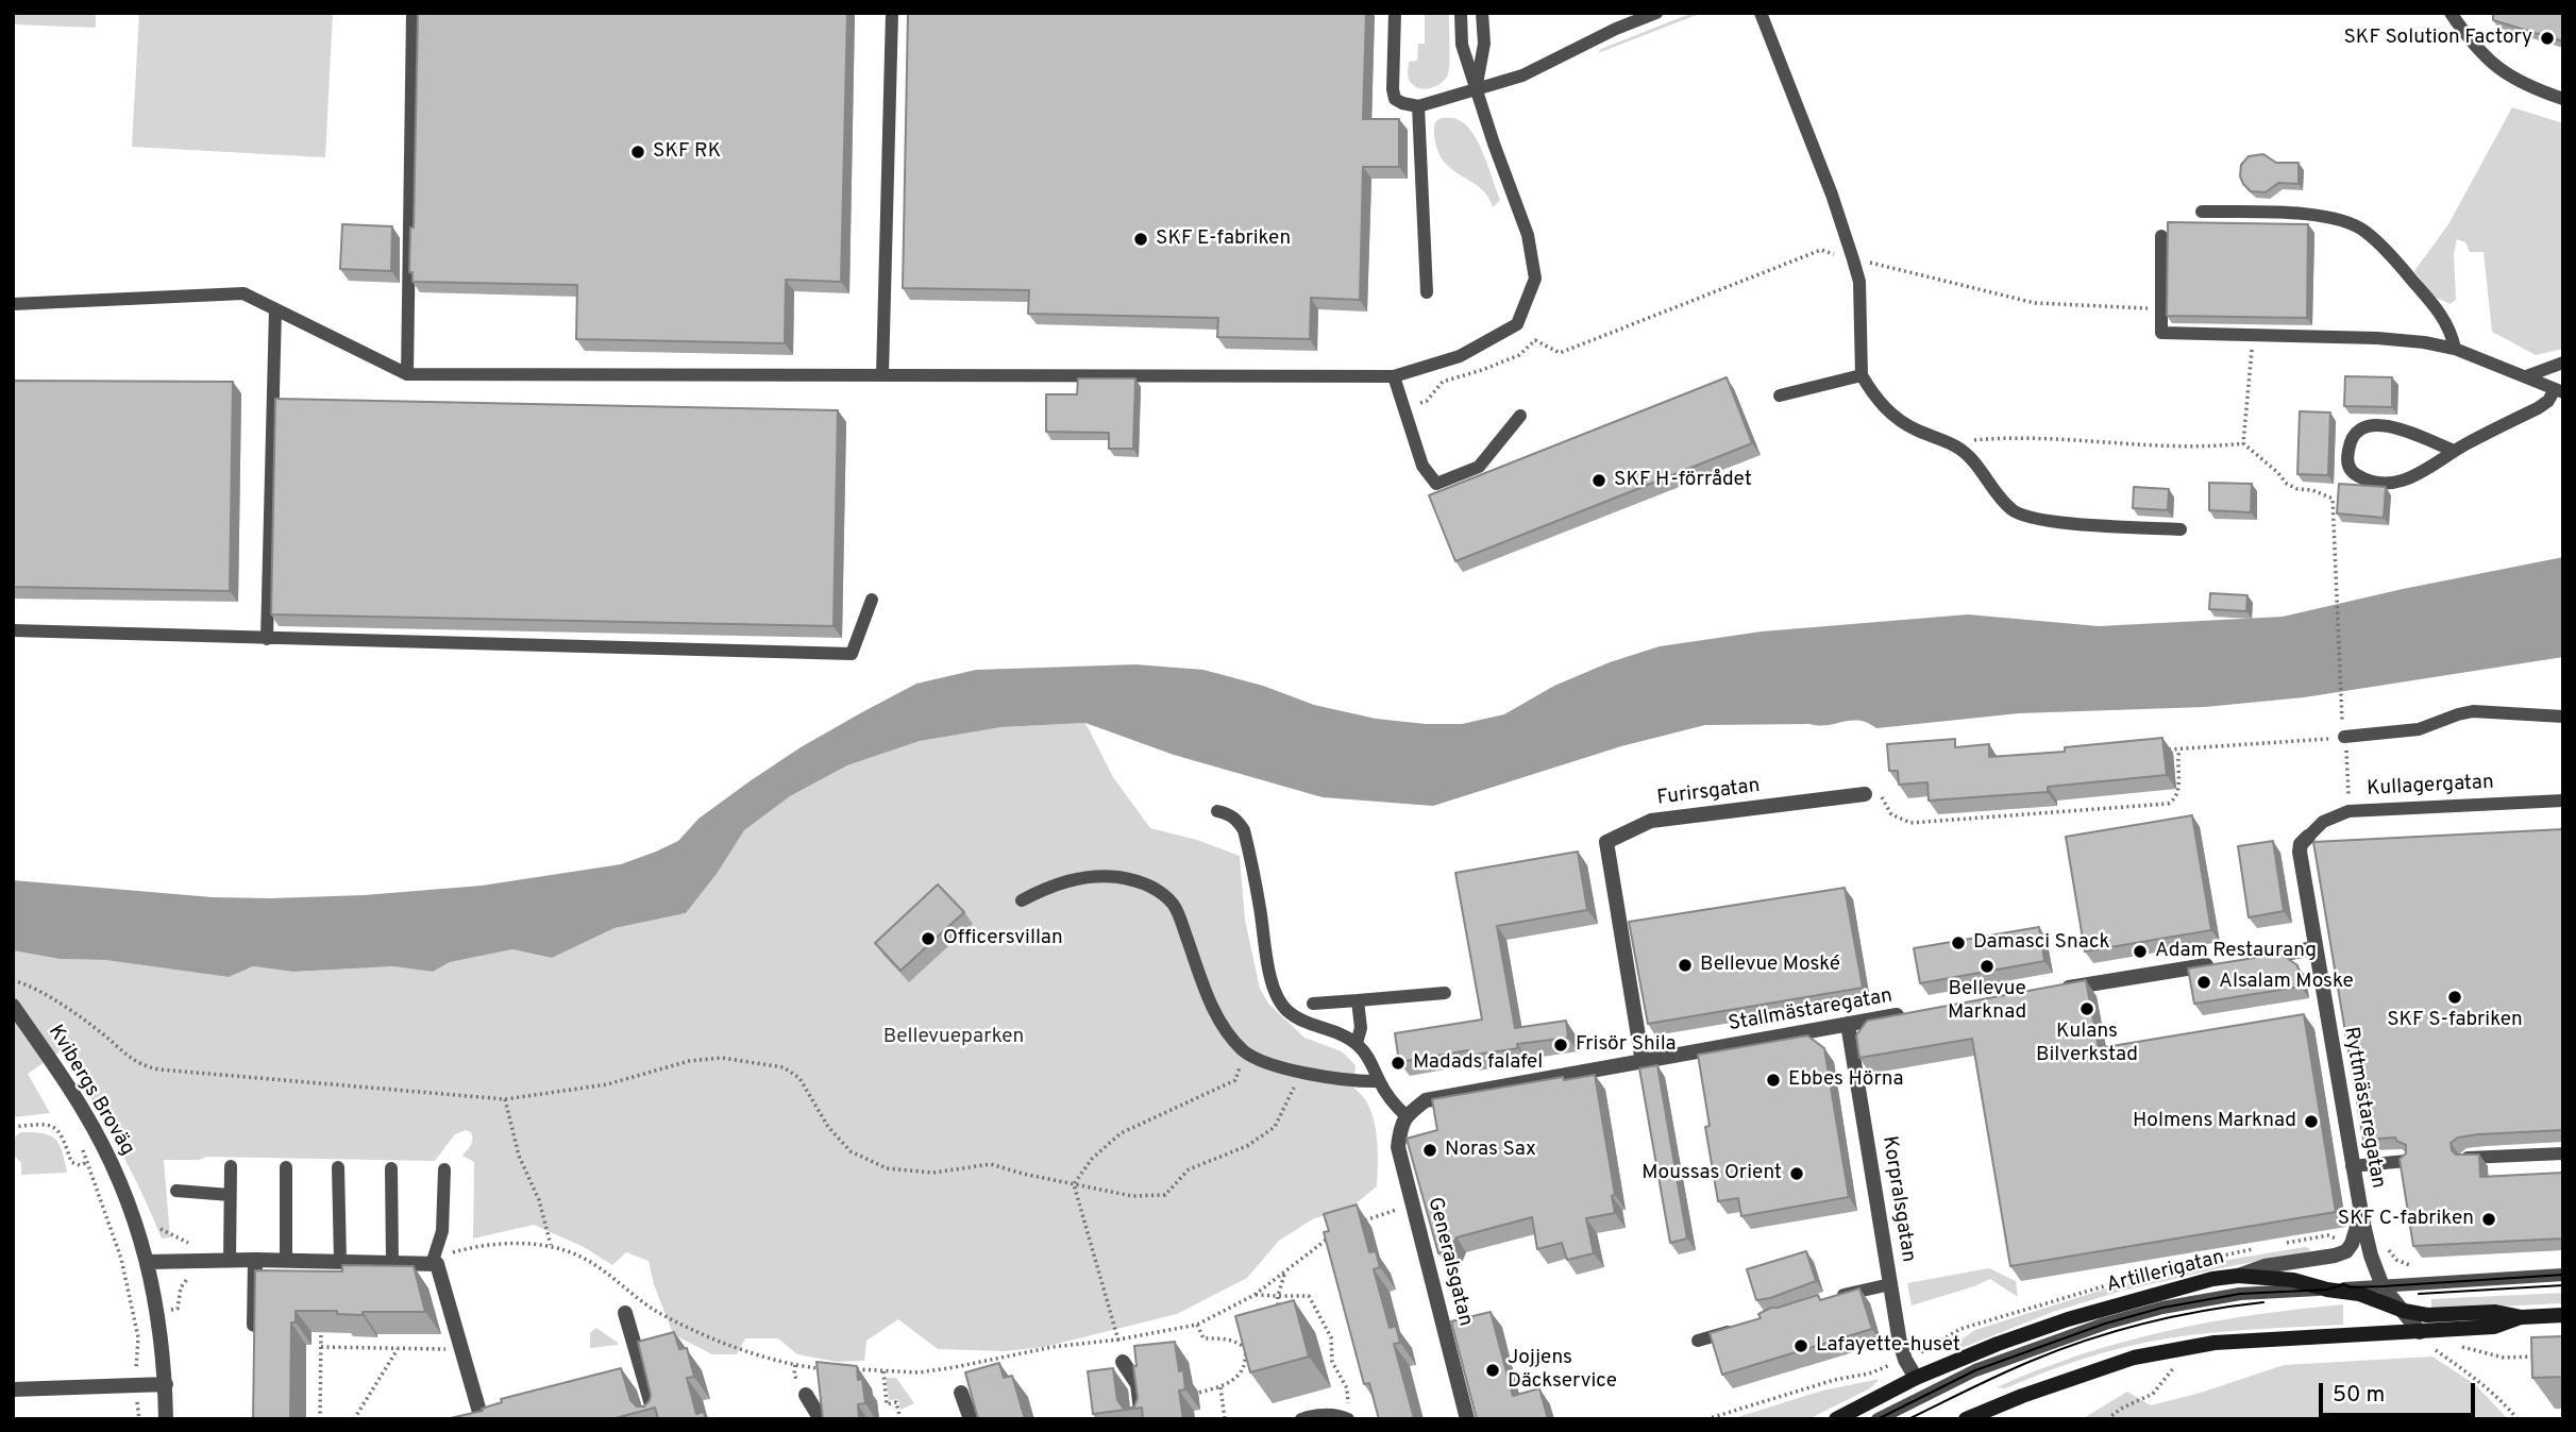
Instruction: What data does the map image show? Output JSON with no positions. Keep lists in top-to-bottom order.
{
  "streets": {
    "main road": ["Artillerigatan"],
    "street": [
      "Furirsgatan",
      "Stallmästaregatan",
      "Kvibergs Broväg",
      "Ryttmästaregatan",
      "Korpralsgatan",
      "Generalsgatan"
    ],
    "lane": ["Kullagergatan"]
  },
  "crossings": [
    ["Kullagergatan", "Ryttmästaregatan"],
    ["Furirsgatan", "Stallmästaregatan"],
    ["Stallmästaregatan", "Korpralsgatan"],
    ["Stallmästaregatan", "Generalsgatan"],
    ["Ryttmästaregatan", "Artillerigatan"],
    ["Korpralsgatan", "Artillerigatan"]
  ],
  "parks": ["Bellevueparken"],
  "places": [
    "SKF Solution Factory",
    "SKF RK",
    "SKF E-fabriken",
    "SKF H-förrådet",
    "Officersvillan",
    "Damasci Snack",
    "Adam Restaurang",
    "Bellevue Moské",
    "Bellevue Marknad",
    "Alsalam Moske",
    "SKF S-fabriken",
    "Kulans Bilverkstad",
    "Frisör Shila",
    "Madads falafel",
    "Ebbes Hörna",
    "Holmens Marknad",
    "Noras Sax",
    "Moussas Orient",
    "SKF C-fabriken",
    "Lafayette-huset",
    "Jojjens Däckservice"
  ],
  "scale_bar": "50 m"
}
